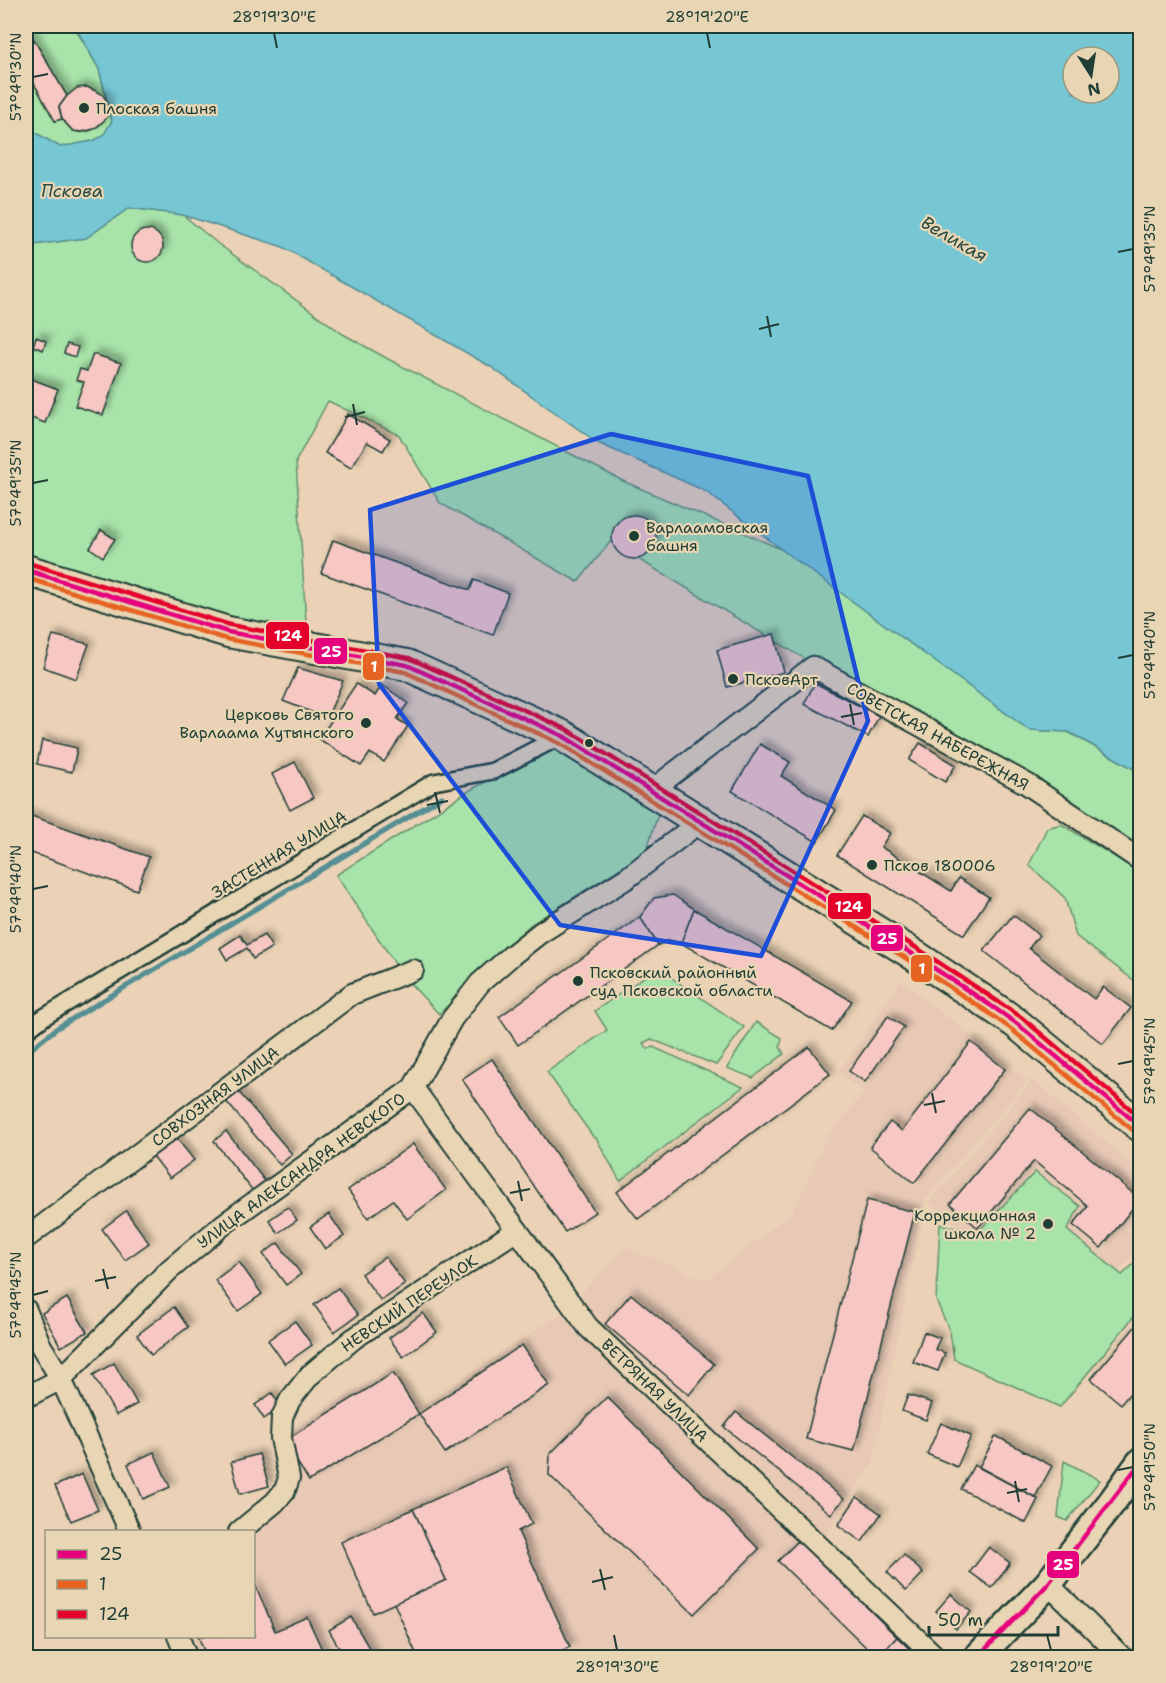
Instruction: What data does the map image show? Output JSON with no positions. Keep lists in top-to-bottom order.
{
  "streets": {
    "street": [
      "СОВЕТСКАЯ НАБЕРЕЖНАЯ",
      "ЗАСТЕННАЯ УЛИЦА",
      "СОВХОЗНАЯ УЛИЦА",
      "УЛИЦА АЛЕКСАНДРА НЕВСКОГО",
      "НЕВСКИЙ ПЕРЕУЛОК",
      "ВЕТРЯНАЯ УЛИЦА"
    ]
  },
  "crossings": [
    ["УЛИЦА АЛЕКСАНДРА НЕВСКОГО", "ВЕТРЯНАЯ УЛИЦА"],
    ["НЕВСКИЙ ПЕРЕУЛОК", "ВЕТРЯНАЯ УЛИЦА"]
  ],
  "water": ["Пскова", "Великая"],
  "places": [
    "Плоская башня",
    "Варлаамовская башня",
    "ПсковАрт",
    "Церковь Святого Варлаама Хутынского",
    "Псков 180006",
    "Псковский районный суд Псковской области",
    "Коррекционная школа № 2"
  ],
  "lines": ["transit line 124", "transit line 25", "transit line 1"],
  "legend": ["25", "1", "124"],
  "scale_bar": "50 m",
  "north": "bottom",
  "coordinates": [
    "28°19'30\"E",
    "28°19'20\"E",
    "57°49'30\"N",
    "57°49'35\"N",
    "57°49'40\"N",
    "57°49'45\"N",
    "57°49'50\"N"
  ]
}
